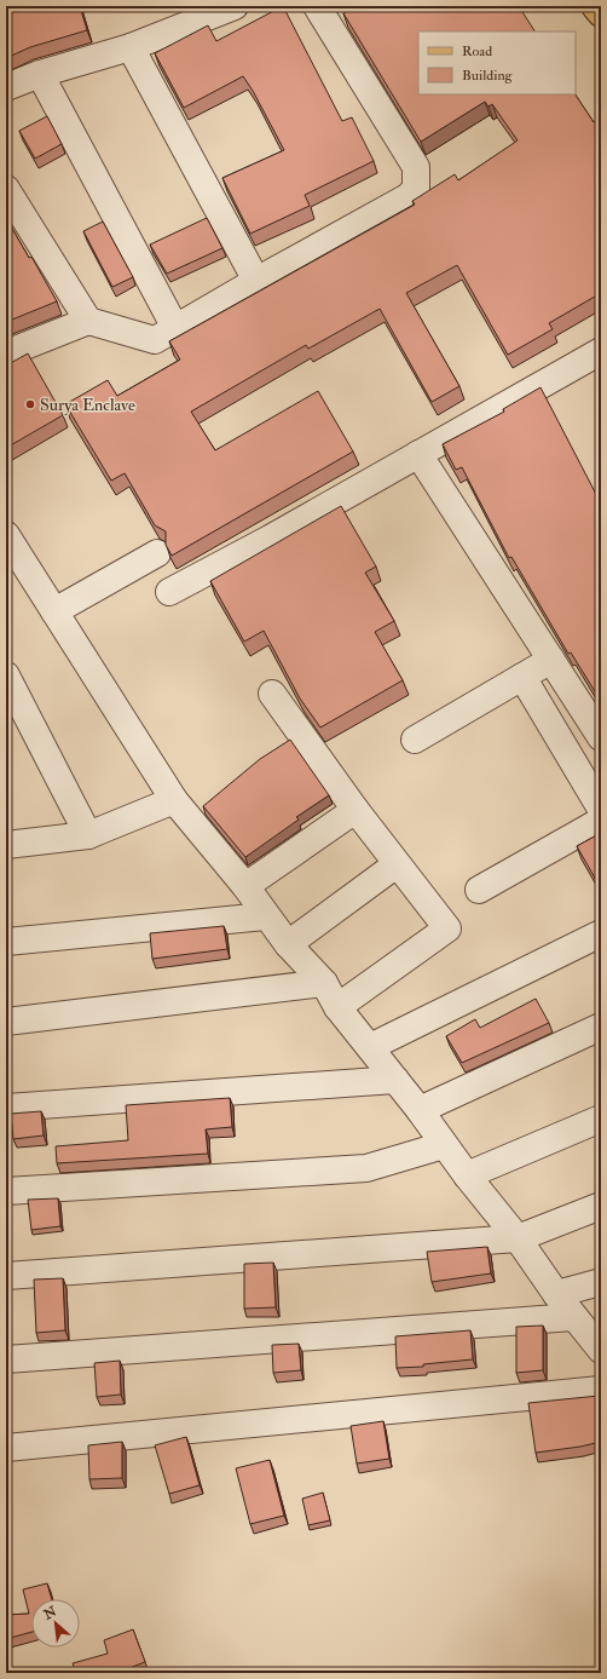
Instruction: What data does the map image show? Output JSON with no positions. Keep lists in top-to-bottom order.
{
  "places": ["Surya Enclave"],
  "legend": ["Road", "Building"],
  "north": "top left"
}
